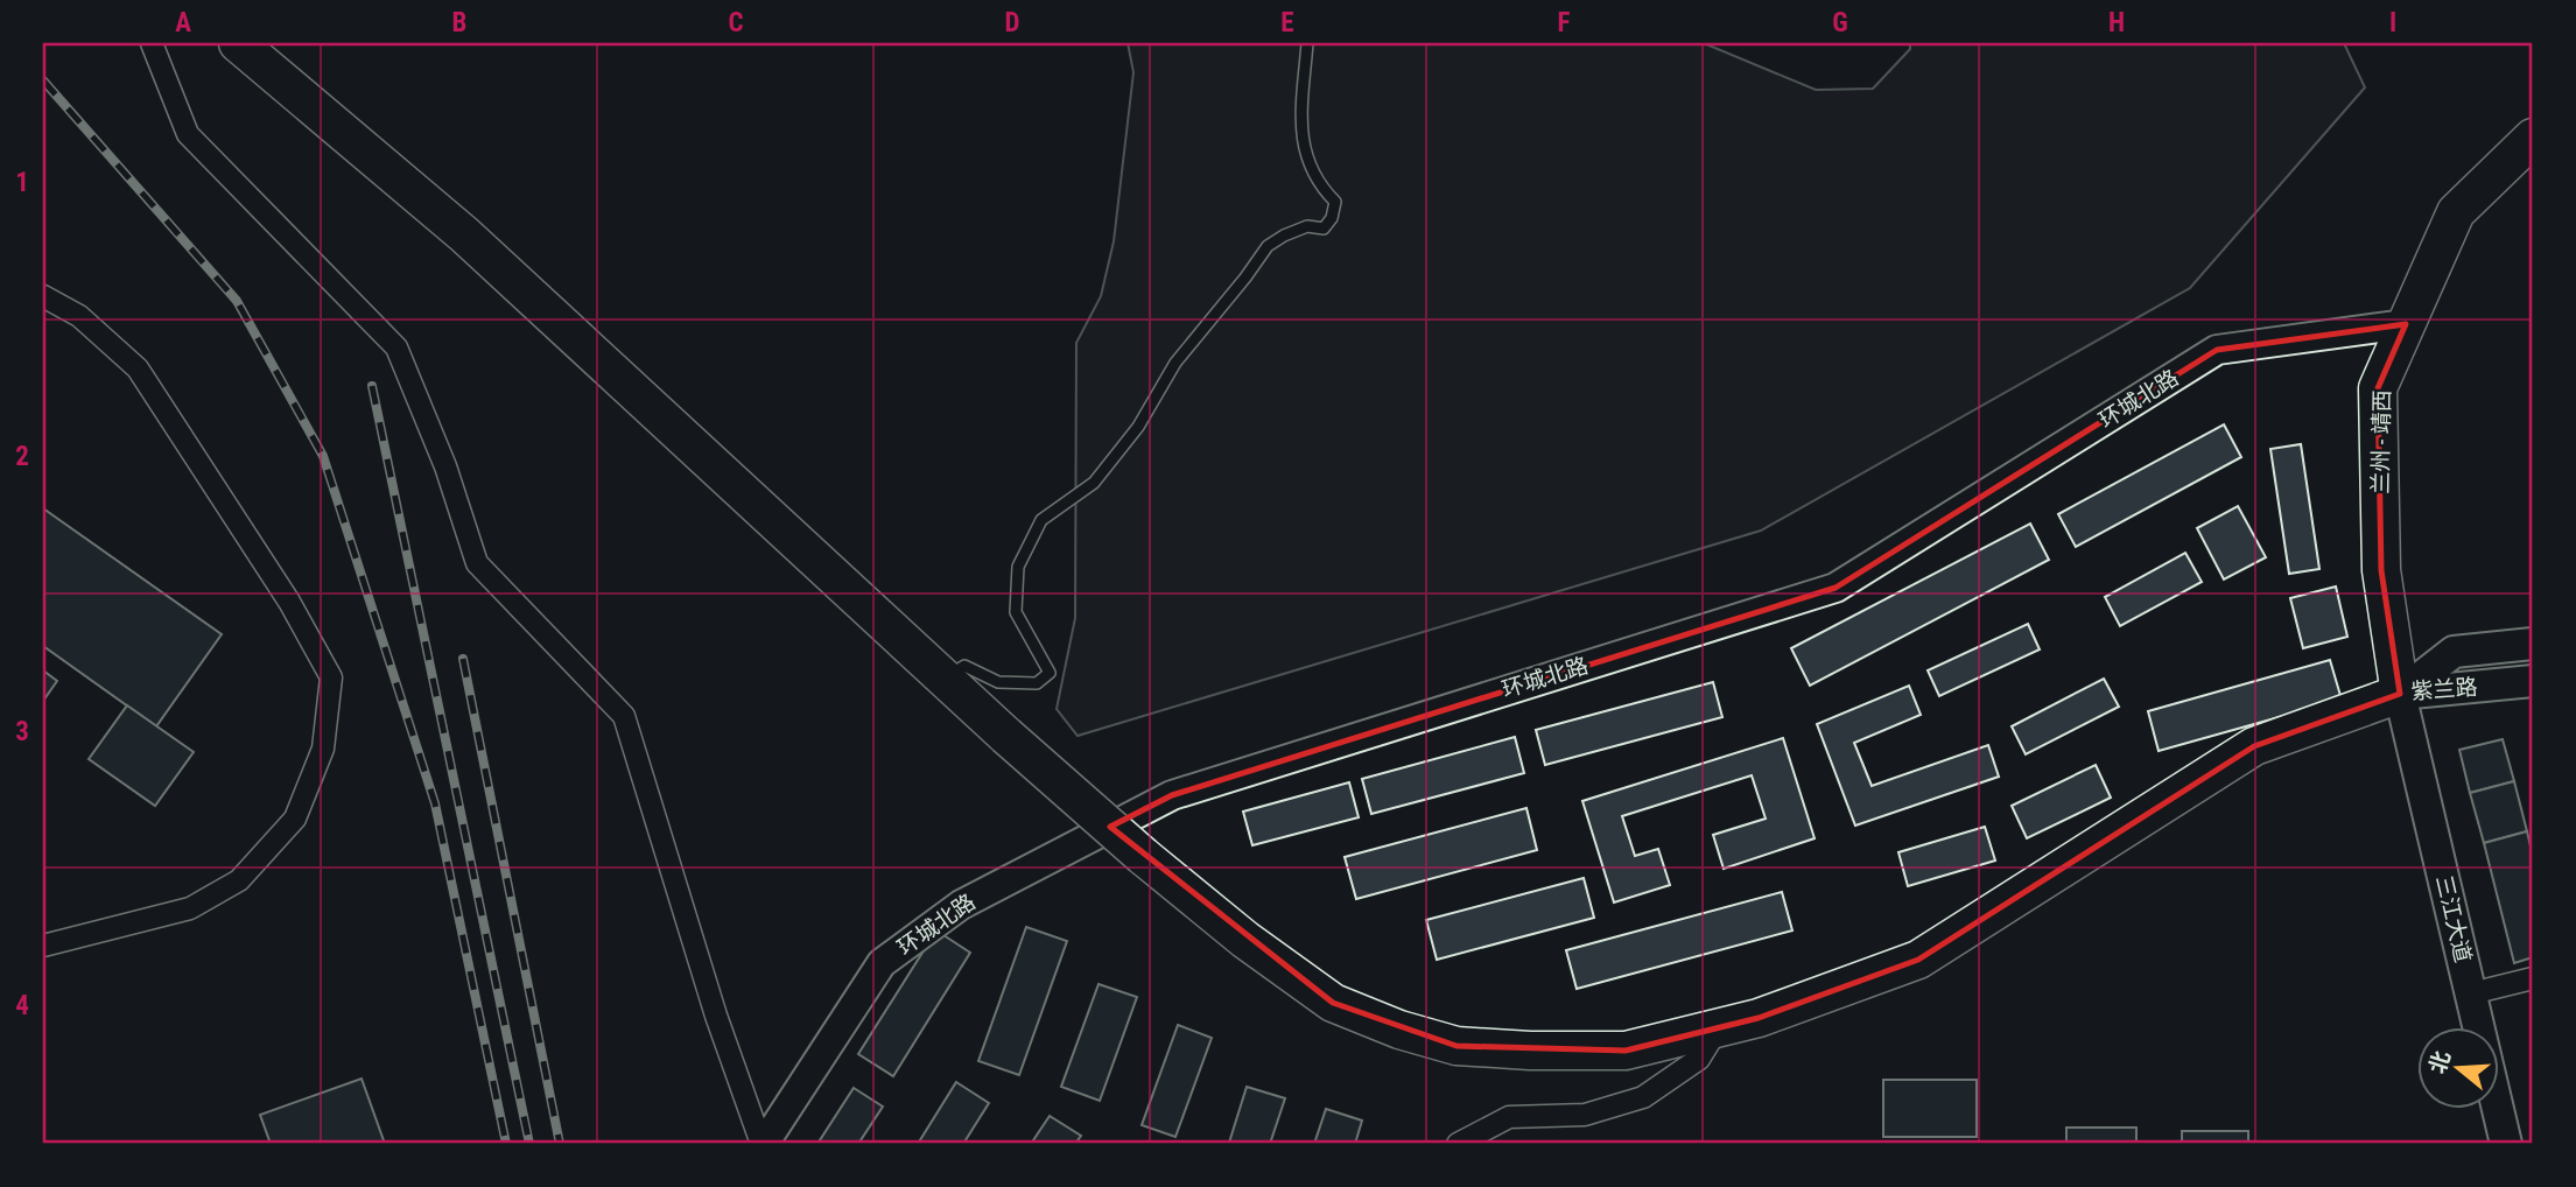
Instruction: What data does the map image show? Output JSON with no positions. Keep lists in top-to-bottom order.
{
  "streets": {
    "highway": ["兰州 - 靖西"],
    "main road": ["紫兰路", "三江大道"],
    "street": ["环城北路"]
  },
  "crossings": [
    ["环城北路", "兰州 - 靖西"],
    ["兰州 - 靖西", "紫兰路"],
    ["兰州 - 靖西", "三江大道"],
    ["紫兰路", "三江大道"]
  ],
  "north": "left",
  "grid": {
    "columns": [
      "A",
      "B",
      "C",
      "D",
      "E",
      "F",
      "G",
      "H",
      "I"
    ],
    "rows": [
      "1",
      "2",
      "3",
      "4"
    ]
  }
}
